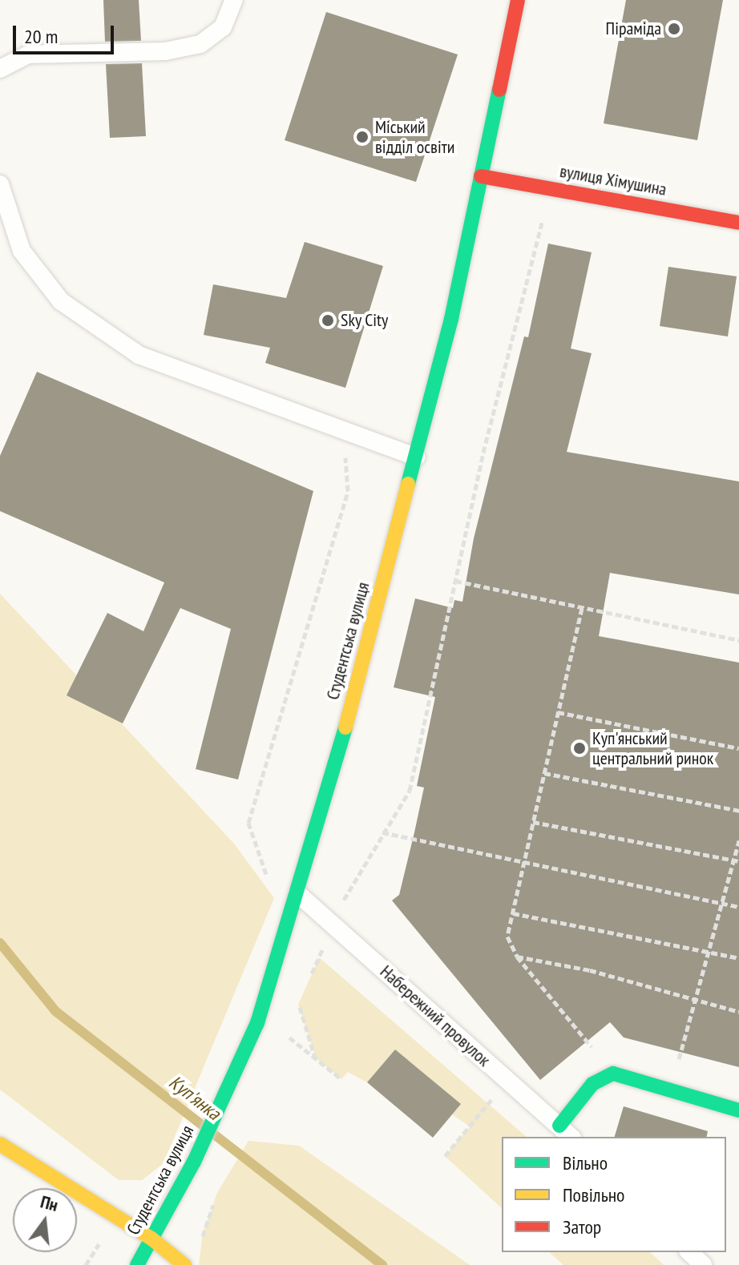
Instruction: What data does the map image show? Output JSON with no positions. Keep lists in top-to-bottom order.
{
  "streets": {
    "main road": ["вулиця Хімушина", "Студентська вулиця"],
    "lane": ["Набережний провулок"]
  },
  "crossings": [
    ["вулиця Хімушина", "Студентська вулиця"],
    ["Студентська вулиця", "Набережний провулок"]
  ],
  "water": ["Куп'янка"],
  "places": [
    "Піраміда",
    "Міський відділ освіти",
    "Sky City",
    "Куп'янський центральний ринок"
  ],
  "legend": ["Вільно", "Повільно", "Затор"],
  "scale_bar": "20 m",
  "north": "top"
}
